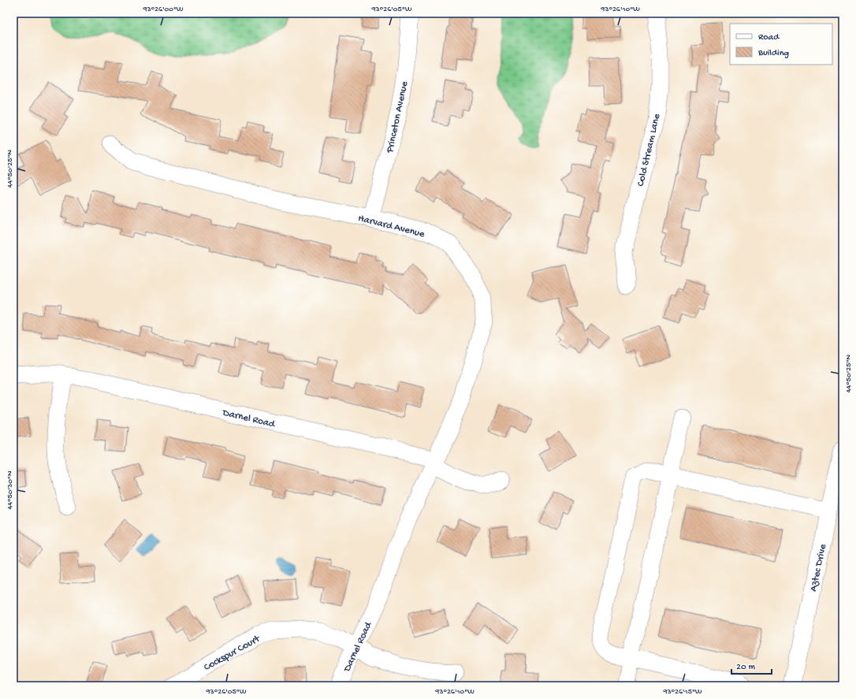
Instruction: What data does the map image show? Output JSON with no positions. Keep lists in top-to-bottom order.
{
  "streets": {
    "street": [
      "Princeton Avenue",
      "Cold Stream Lane",
      "Harvard Avenue",
      "Darnel Road",
      "Aztec Drive",
      "Cockspur Court"
    ]
  },
  "crossings": [
    ["Princeton Avenue", "Harvard Avenue"],
    ["Harvard Avenue", "Darnel Road"],
    ["Darnel Road", "Cockspur Court"]
  ],
  "legend": ["Road", "Building"],
  "scale_bar": "20 m",
  "coordinates": [
    "93°26'00\"W",
    "93°26'05\"W",
    "93°26'10\"W",
    "44°50'25\"N",
    "44°50'30\"N",
    "93°26'15\"W"
  ]
}
